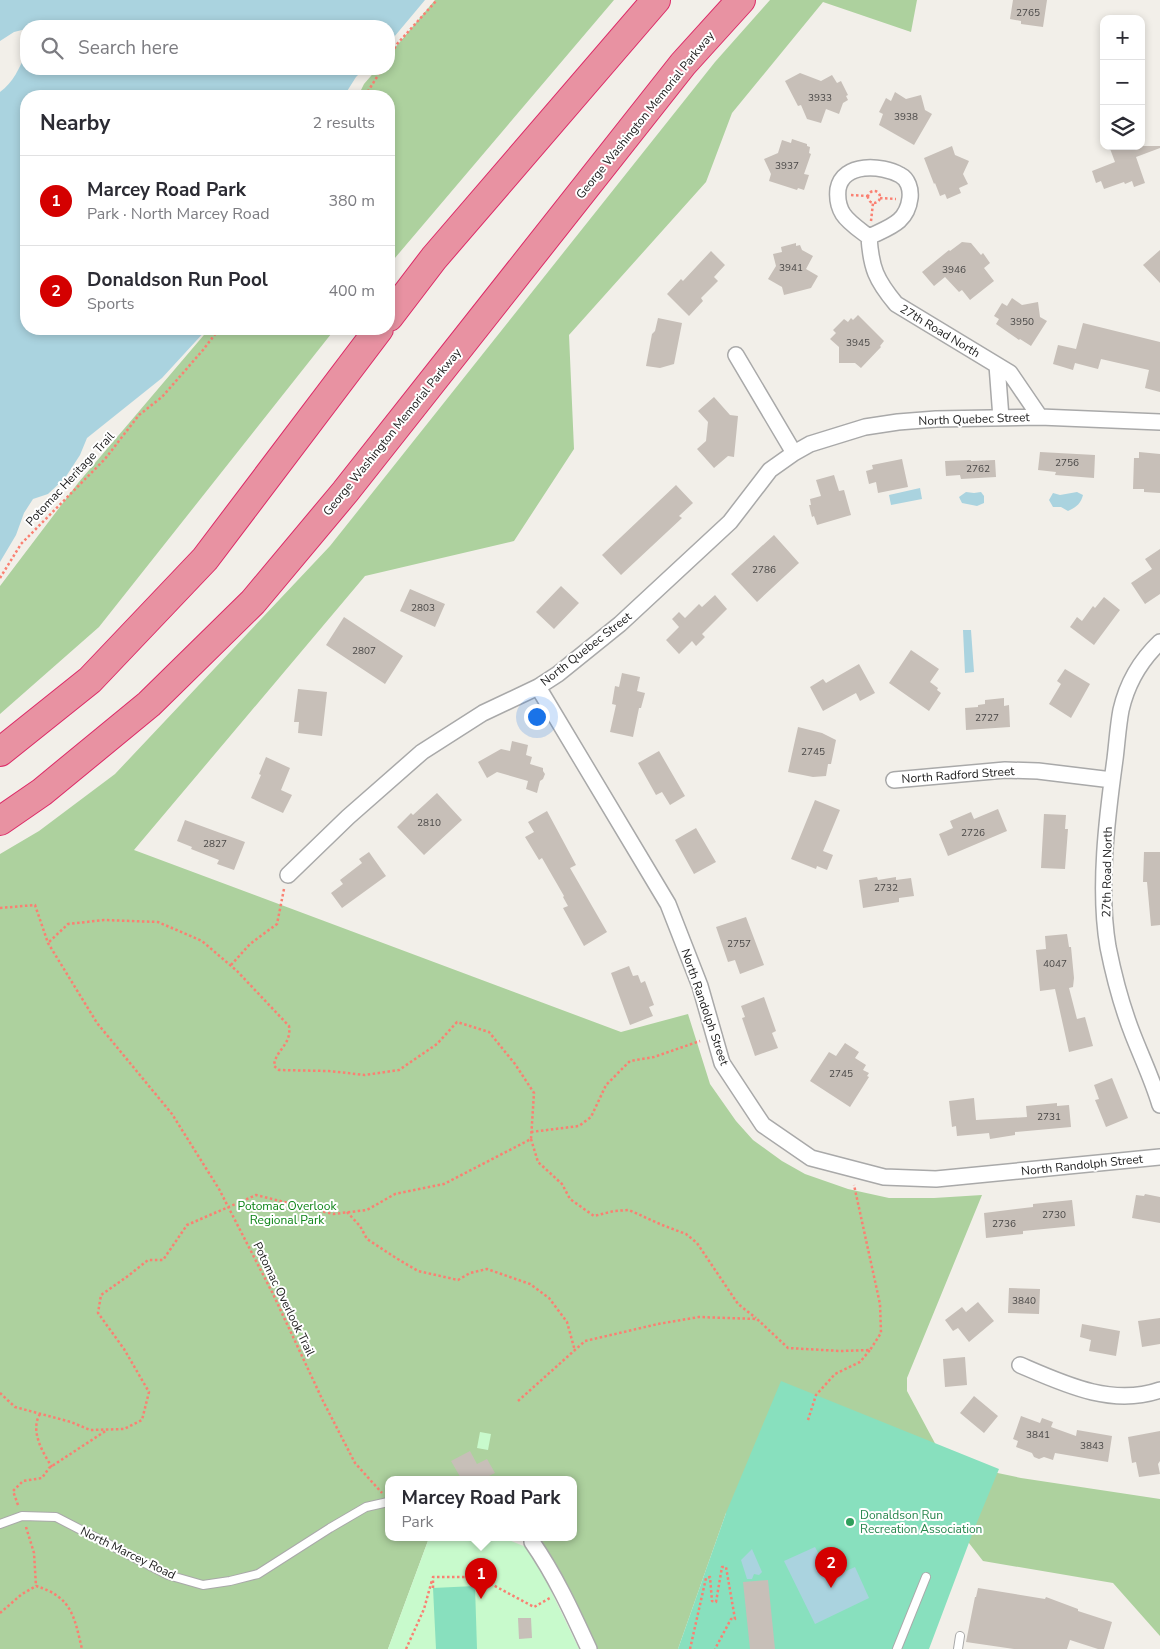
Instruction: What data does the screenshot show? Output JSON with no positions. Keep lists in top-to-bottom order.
{
  "streets": {
    "highway": ["George Washington Memorial Parkway"],
    "street": [
      "27th Road North",
      "North Quebec Street",
      "North Radford Street",
      "North Randolph Street"
    ],
    "lane": ["North Marcey Road"],
    "path": ["Potomac Heritage Trail", "Potomac Overlook Trail"]
  },
  "crossings": [
    ["27th Road North", "North Quebec Street"],
    ["27th Road North", "North Radford Street"],
    ["North Quebec Street", "North Randolph Street"]
  ],
  "parks": ["Potomac Overlook Regional Park"],
  "places": ["Donaldson Run Recreation Association"],
  "house_numbers": [
    "2765",
    "3933",
    "3938",
    "3937",
    "3941",
    "3946",
    "3950",
    "3945",
    "2756",
    "2762",
    "2786",
    "2803",
    "2807",
    "2727",
    "2745",
    "2810",
    "2726",
    "2827",
    "2732",
    "2757",
    "4047",
    "2745",
    "2731",
    "2730",
    "2736",
    "3840",
    "3841",
    "3843"
  ],
  "page": {
    "map_buttons": ["+", "−"],
    "search": "Search here",
    "heading": ["Nearby", "2 results"],
    "list": [
      {
        "mark": "1",
        "name": "Marcey Road Park",
        "note": "Park · North Marcey Road",
        "value": "380 m"
      },
      {
        "mark": "2",
        "name": "Donaldson Run Pool",
        "note": "Sports",
        "value": "400 m"
      }
    ],
    "popup": ["Marcey Road Park", "Park"],
    "pins": ["2", "1"]
  }
}
